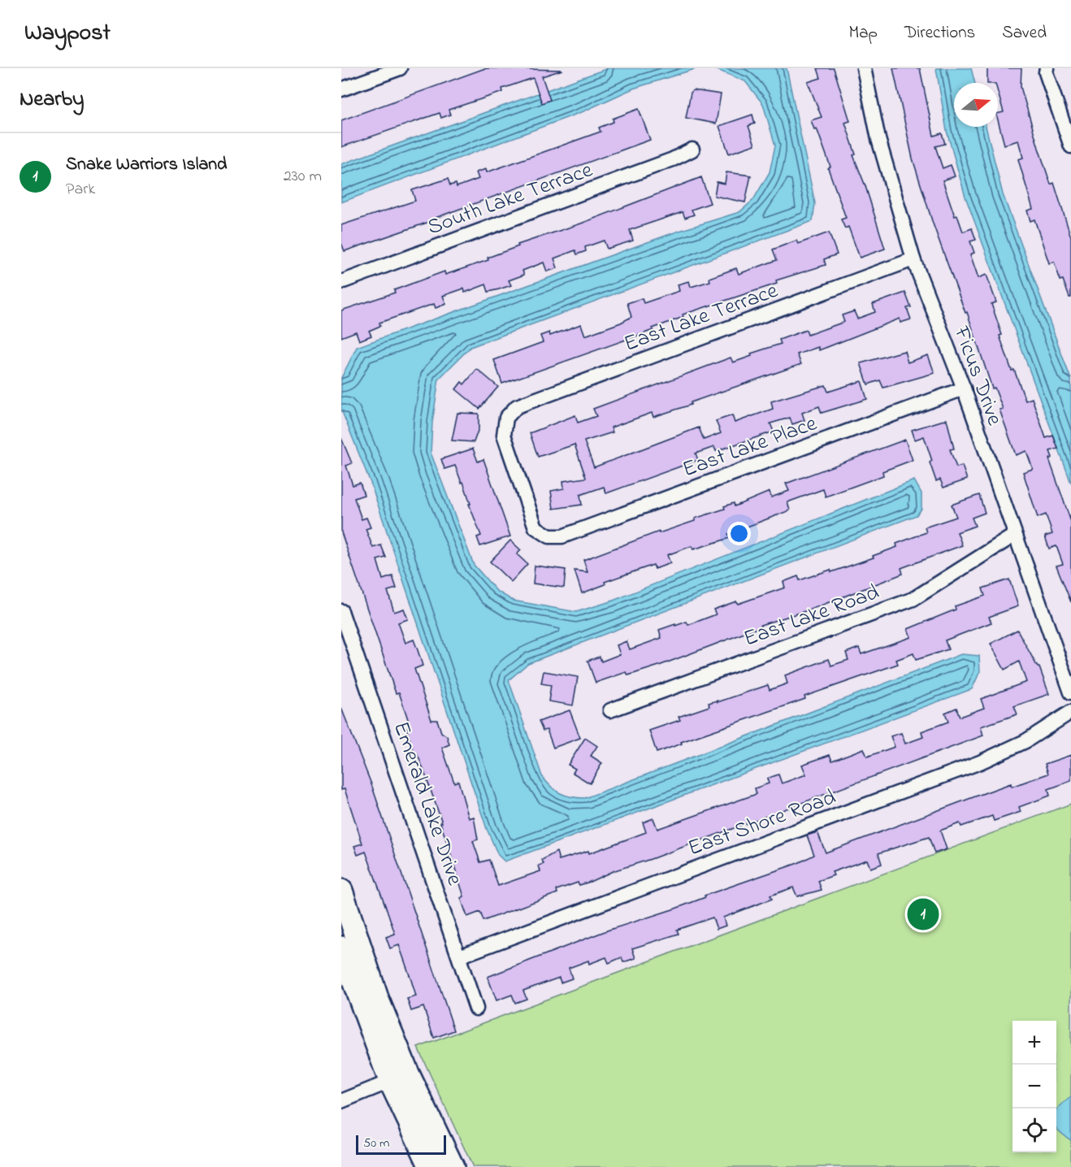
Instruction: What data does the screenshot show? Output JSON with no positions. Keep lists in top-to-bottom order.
{
  "streets": {
    "street": [
      "South Lake Terrace",
      "East Lake Terrace",
      "Ficus Drive",
      "East Lake Place",
      "East Lake Road",
      "Emerald Lake Drive",
      "East Shore Road"
    ]
  },
  "crossings": [
    ["East Lake Terrace", "Ficus Drive"],
    ["East Lake Terrace", "East Lake Place"],
    ["Ficus Drive", "East Lake Place"],
    ["Ficus Drive", "East Lake Road"],
    ["Emerald Lake Drive", "East Shore Road"]
  ],
  "scale_bar": "50 m",
  "north": "right",
  "page": {
    "header": "Waypost",
    "nav": ["Map", "Directions", "Saved"],
    "heading": "Nearby",
    "list": [
      {
        "mark": "1",
        "name": "Snake Warriors Island",
        "note": "Park",
        "value": "230 m"
      }
    ],
    "pins": "1",
    "map_buttons": ["+", "−"],
    "scale": "50 m"
  }
}
